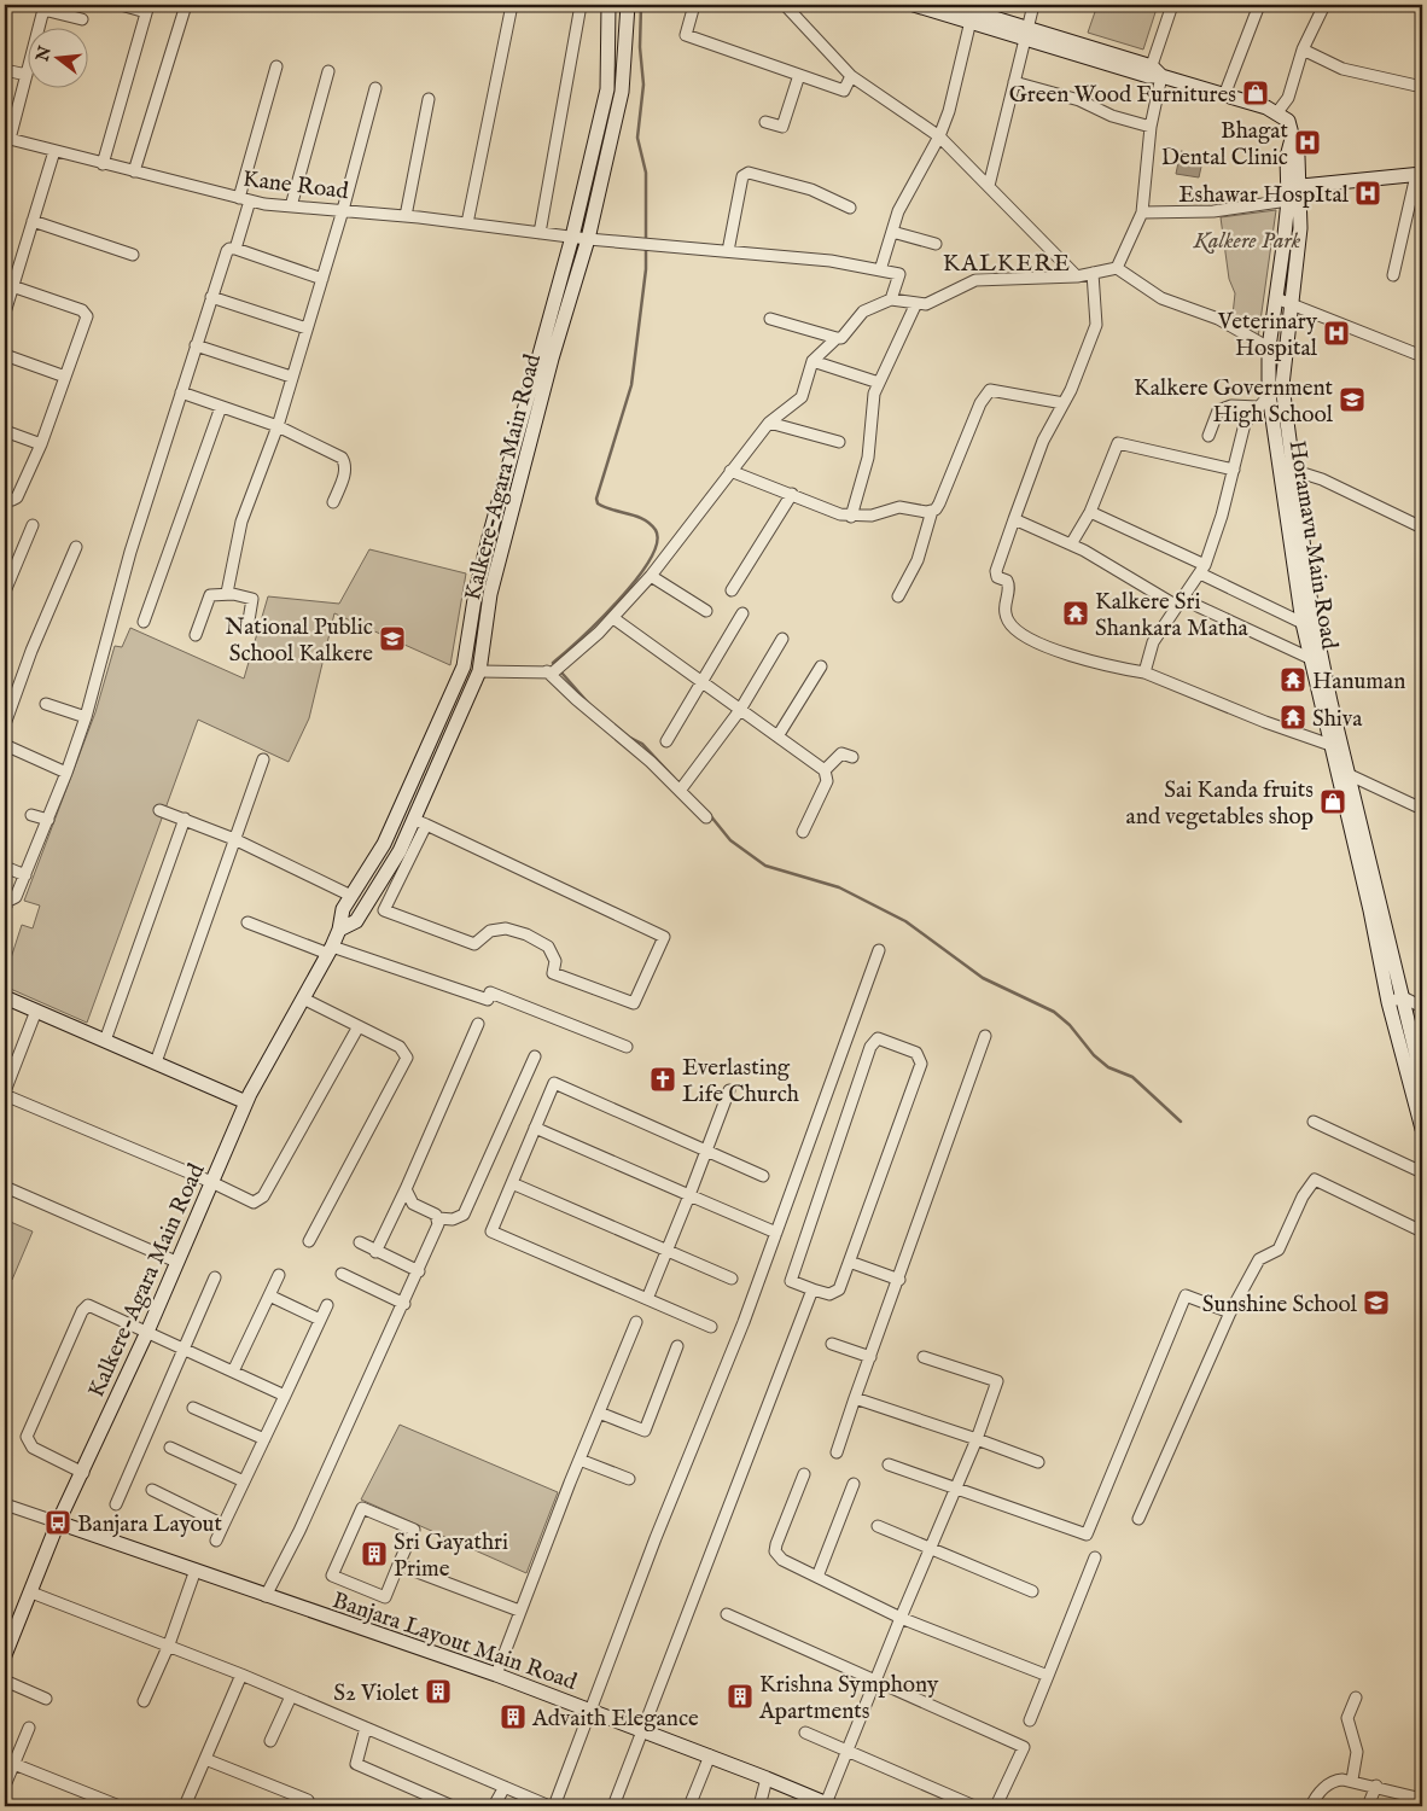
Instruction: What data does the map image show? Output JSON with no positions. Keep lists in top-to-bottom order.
{
  "streets": {
    "street": [
      "Kane Road",
      "Kalkere-Agara Main Road",
      "Horamavu Main Road",
      "Banjara Layout Main Road"
    ]
  },
  "crossings": [
    ["Kane Road", "Kalkere-Agara Main Road"],
    ["Kalkere-Agara Main Road", "Banjara Layout Main Road"]
  ],
  "districts": ["KALKERE"],
  "parks": ["Kalkere Park"],
  "places": {
    "shop": ["Green Wood Furnitures", "Sai Kanda fruits and vegetables shop"],
    "hospital": ["Bhagat Dental Clinic", "Eshawar HospItal", "Veterinary Hospital"],
    "school or university": ["Kalkere Government High School", "National Public School Kalkere", "Sunshine School"],
    "temple": ["Kalkere Sri Shankara Matha", "Hanuman", "Shiva"],
    "church": ["Everlasting Life Church"],
    "bus stop": ["Banjara Layout"],
    "building": [
      "Sri Gayathri Prime",
      "S2 Violet",
      "Krishna Symphony Apartments",
      "Advaith Elegance"
    ]
  },
  "north": "left"
}
